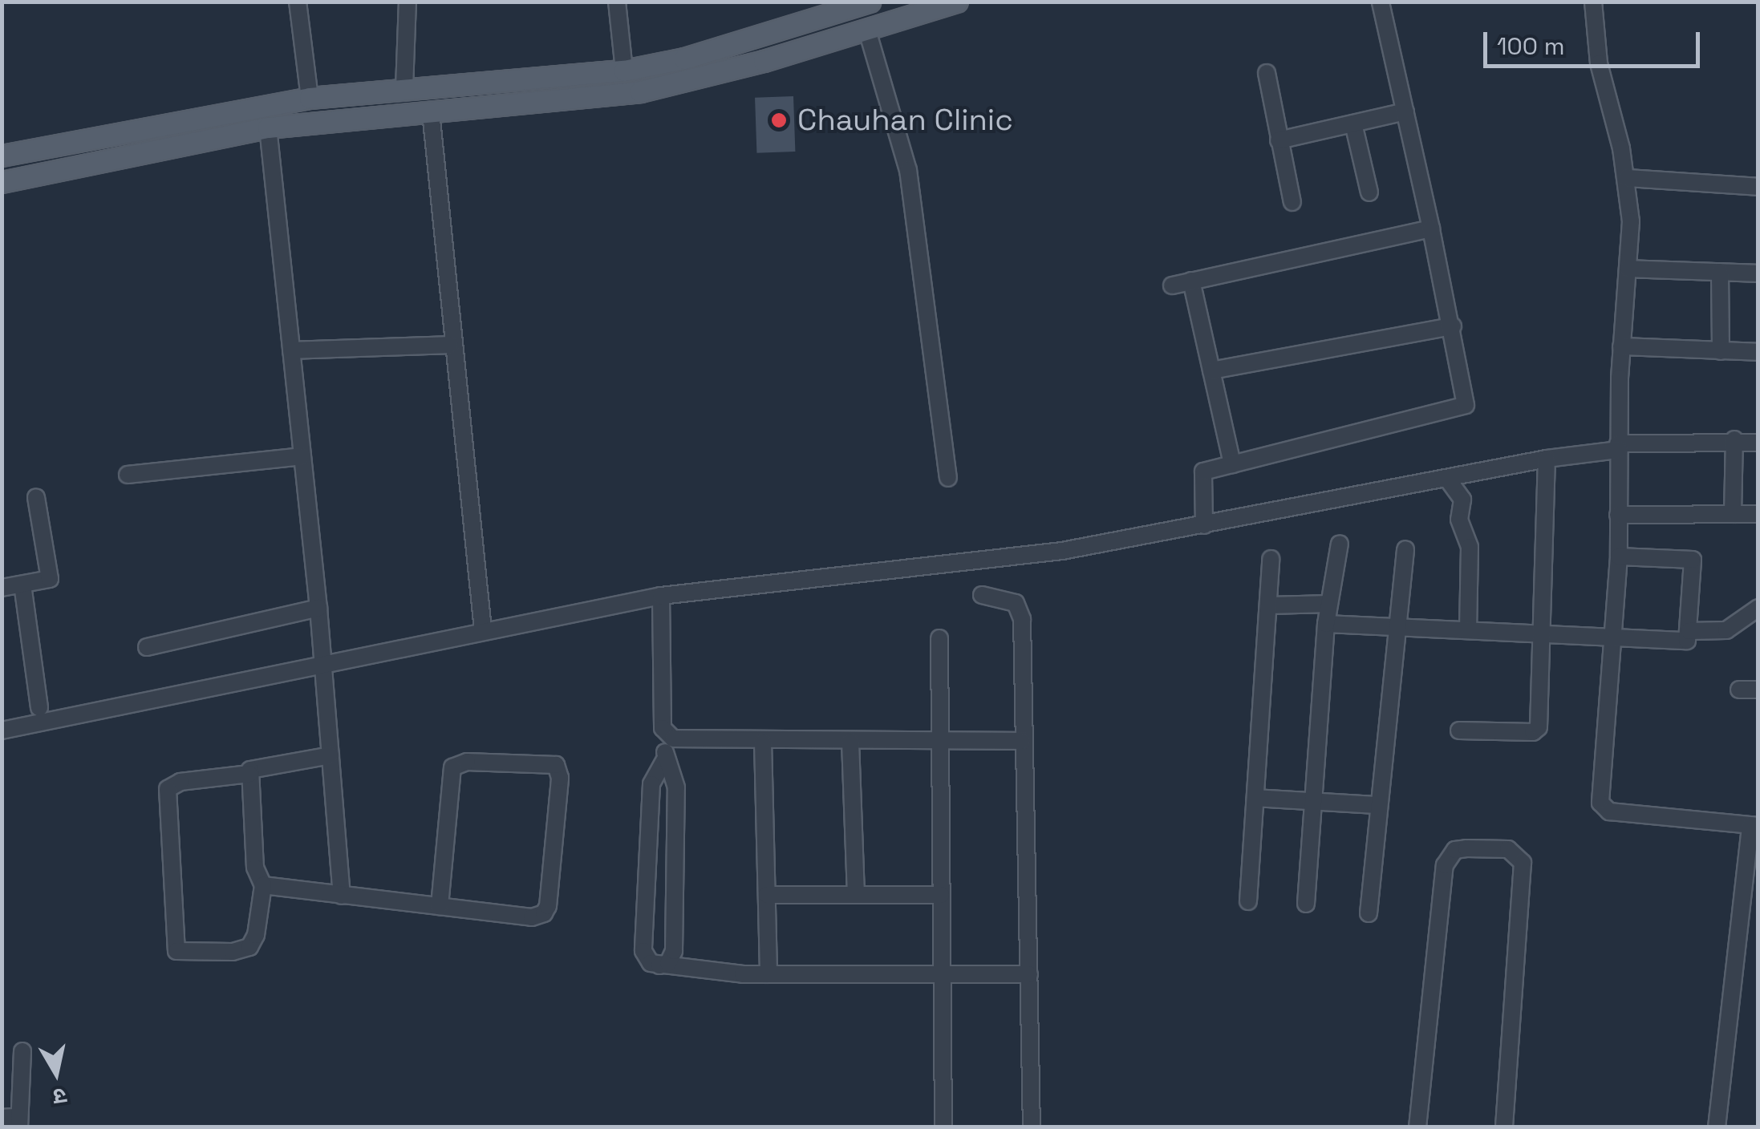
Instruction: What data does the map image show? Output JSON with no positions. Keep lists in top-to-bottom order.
{
  "places": ["Chauhan Clinic"],
  "scale_bar": "100 m",
  "north": "bottom"
}
